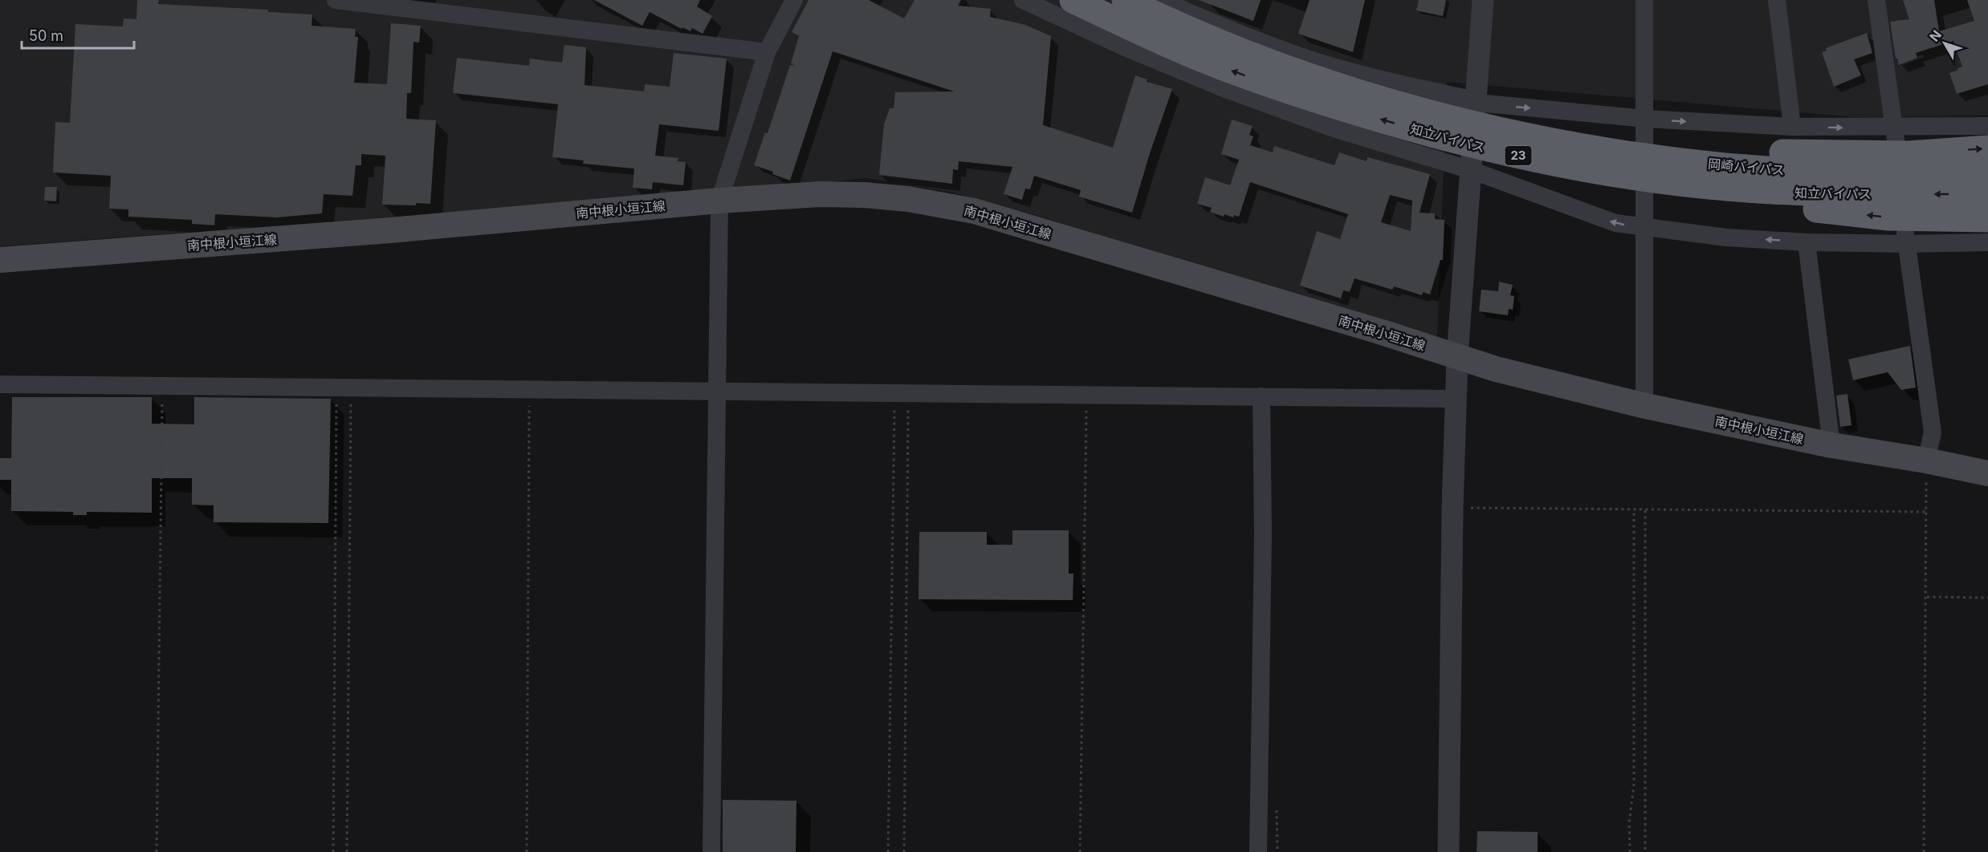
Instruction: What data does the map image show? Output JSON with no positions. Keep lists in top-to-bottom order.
{
  "streets": {
    "highway": ["知立バイパス", "23", "岡崎バイパス"],
    "main road": ["南中根小垣江線"]
  },
  "crossings": [
    ["知立バイパス", "23"],
    ["知立バイパス", "岡崎バイパス"],
    ["23", "岡崎バイパス"]
  ],
  "scale_bar": "50 m",
  "north": "top left"
}
